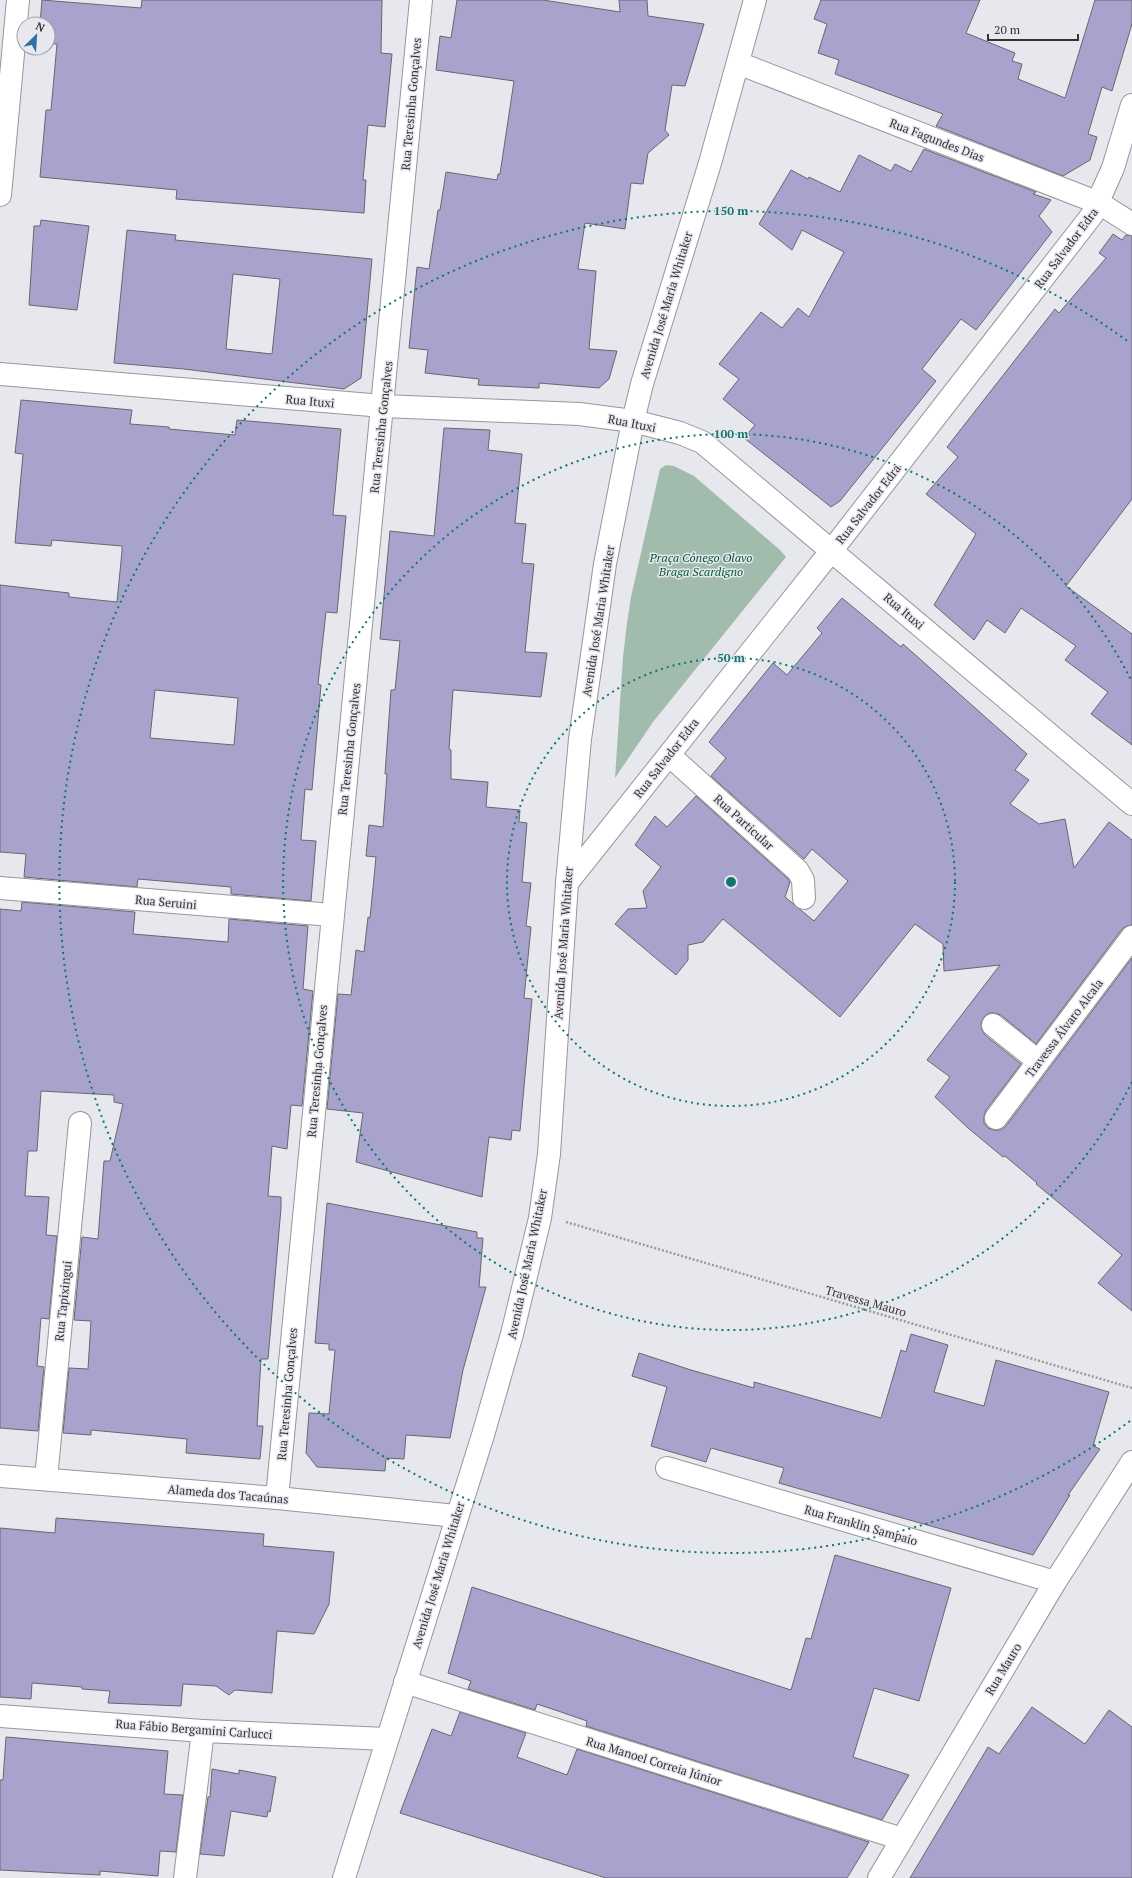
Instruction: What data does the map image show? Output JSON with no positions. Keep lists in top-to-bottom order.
{
  "streets": {
    "street": [
      "Rua Teresinha Gonçalves",
      "Rua Fagundes Dias",
      "Rua Salvador Edra",
      "Avenida José Maria Whitaker",
      "Rua Ituxi",
      "Rua Particular",
      "Rua Seruini",
      "Travessa Álvaro Alcala",
      "Rua Tapixingui",
      "Alameda dos Tacaúnas",
      "Rua Franklin Sampaio",
      "Rua Mauro",
      "Rua Fábio Bergamini Carlucci",
      "Rua Manoel Correia Júnior"
    ],
    "path": ["Travessa Mauro"]
  },
  "crossings": [
    ["Rua Teresinha Gonçalves", "Rua Ituxi"],
    ["Rua Teresinha Gonçalves", "Rua Seruini"],
    ["Rua Teresinha Gonçalves", "Alameda dos Tacaúnas"],
    ["Rua Fagundes Dias", "Rua Salvador Edra"],
    ["Rua Fagundes Dias", "Avenida José Maria Whitaker"],
    ["Rua Salvador Edra", "Avenida José Maria Whitaker"],
    ["Rua Salvador Edra", "Rua Ituxi"],
    ["Rua Salvador Edra", "Rua Particular"],
    ["Avenida José Maria Whitaker", "Rua Ituxi"],
    ["Avenida José Maria Whitaker", "Alameda dos Tacaúnas"],
    ["Avenida José Maria Whitaker", "Rua Fábio Bergamini Carlucci"],
    ["Avenida José Maria Whitaker", "Rua Manoel Correia Júnior"],
    ["Rua Tapixingui", "Alameda dos Tacaúnas"],
    ["Rua Franklin Sampaio", "Rua Mauro"],
    ["Rua Mauro", "Rua Manoel Correia Júnior"]
  ],
  "parks": ["Praça Cônego Olavo Braga Scardigno"],
  "scale_bar": "20 m",
  "north": "top right",
  "rings": ["150 m", "100 m", "50 m"]
}
